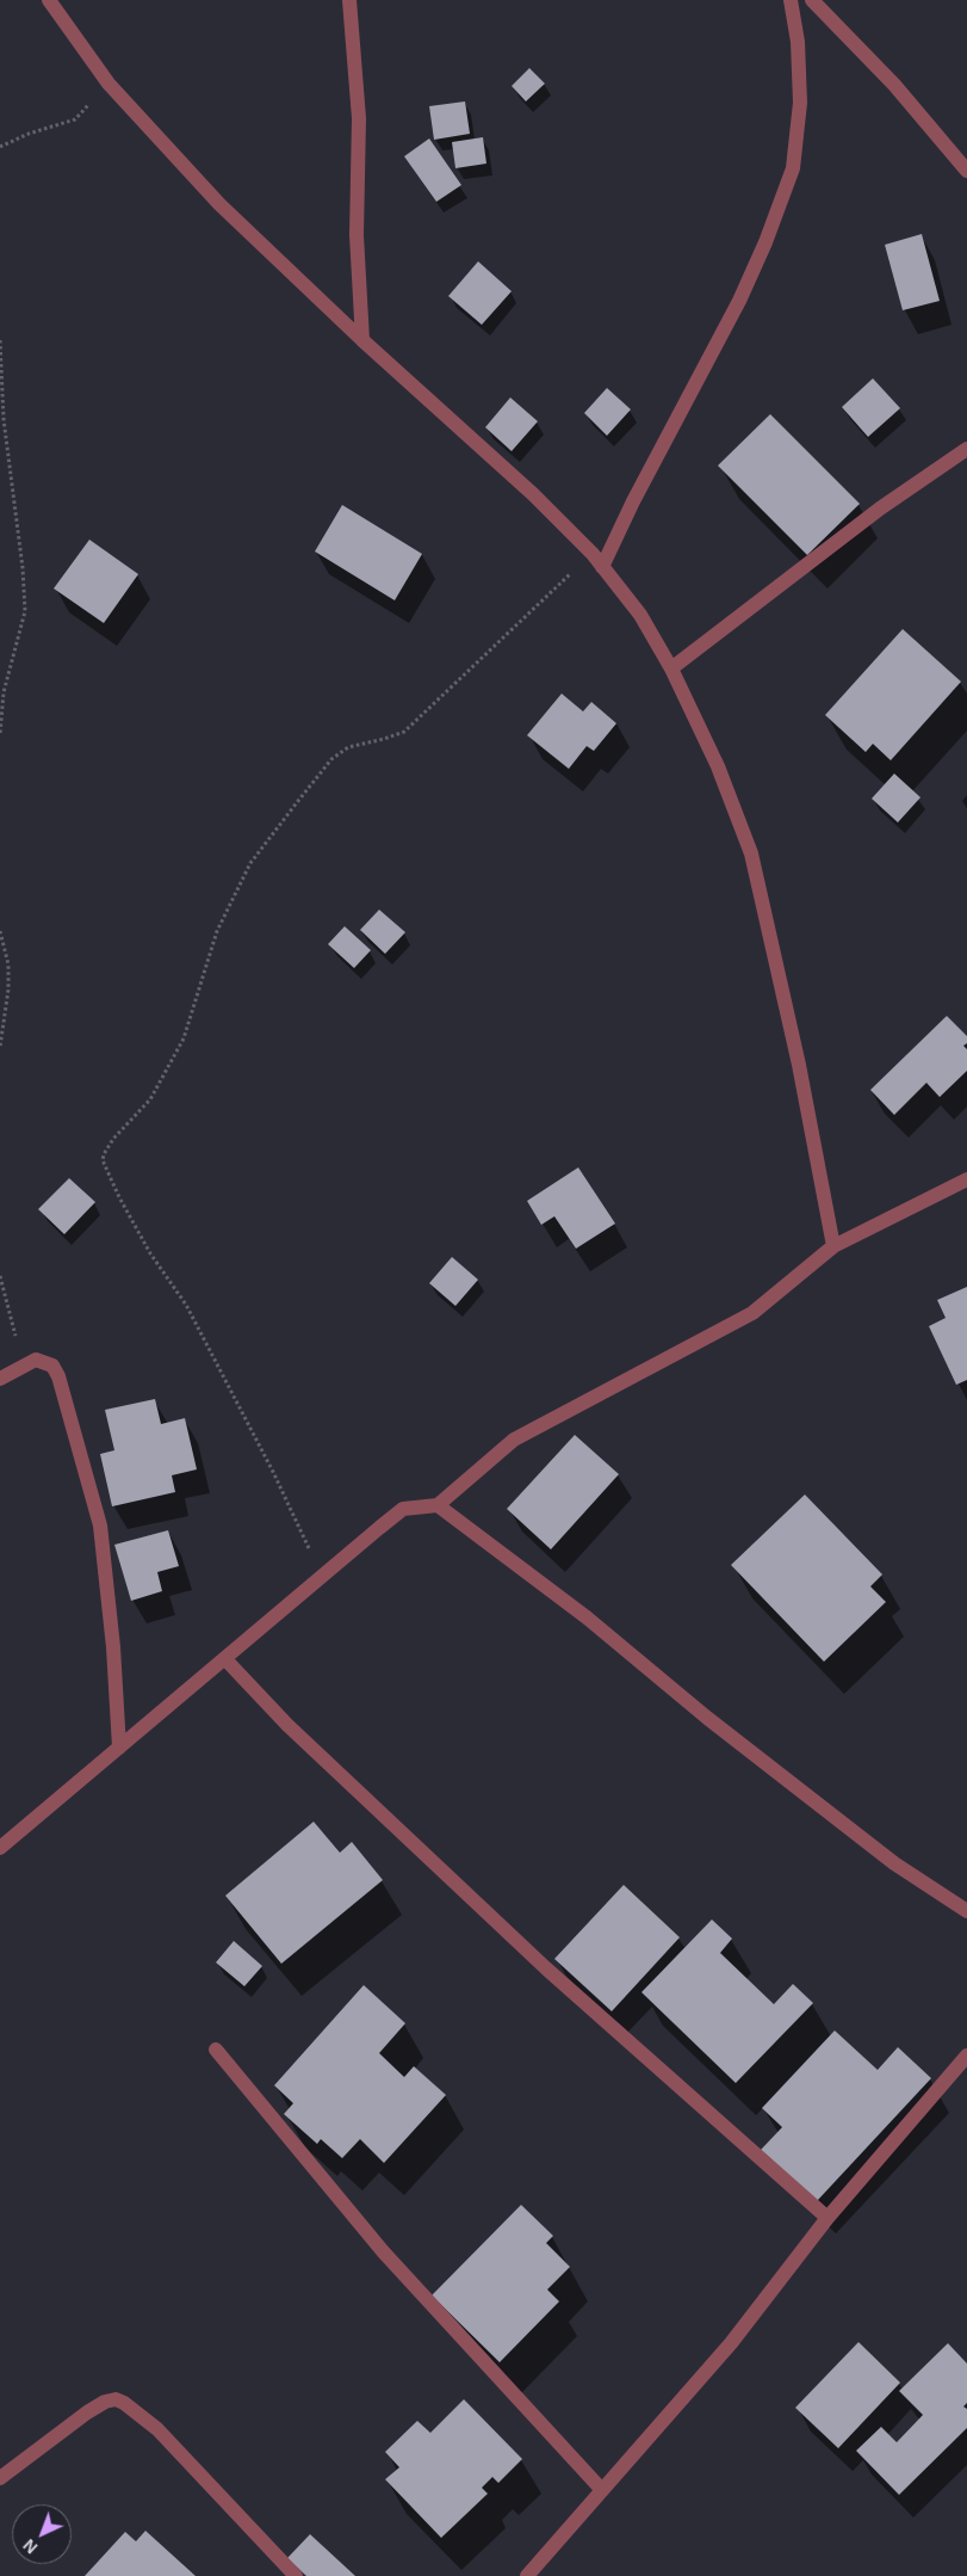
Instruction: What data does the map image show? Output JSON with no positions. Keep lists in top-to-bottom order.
{
  "north": "bottom left"
}
